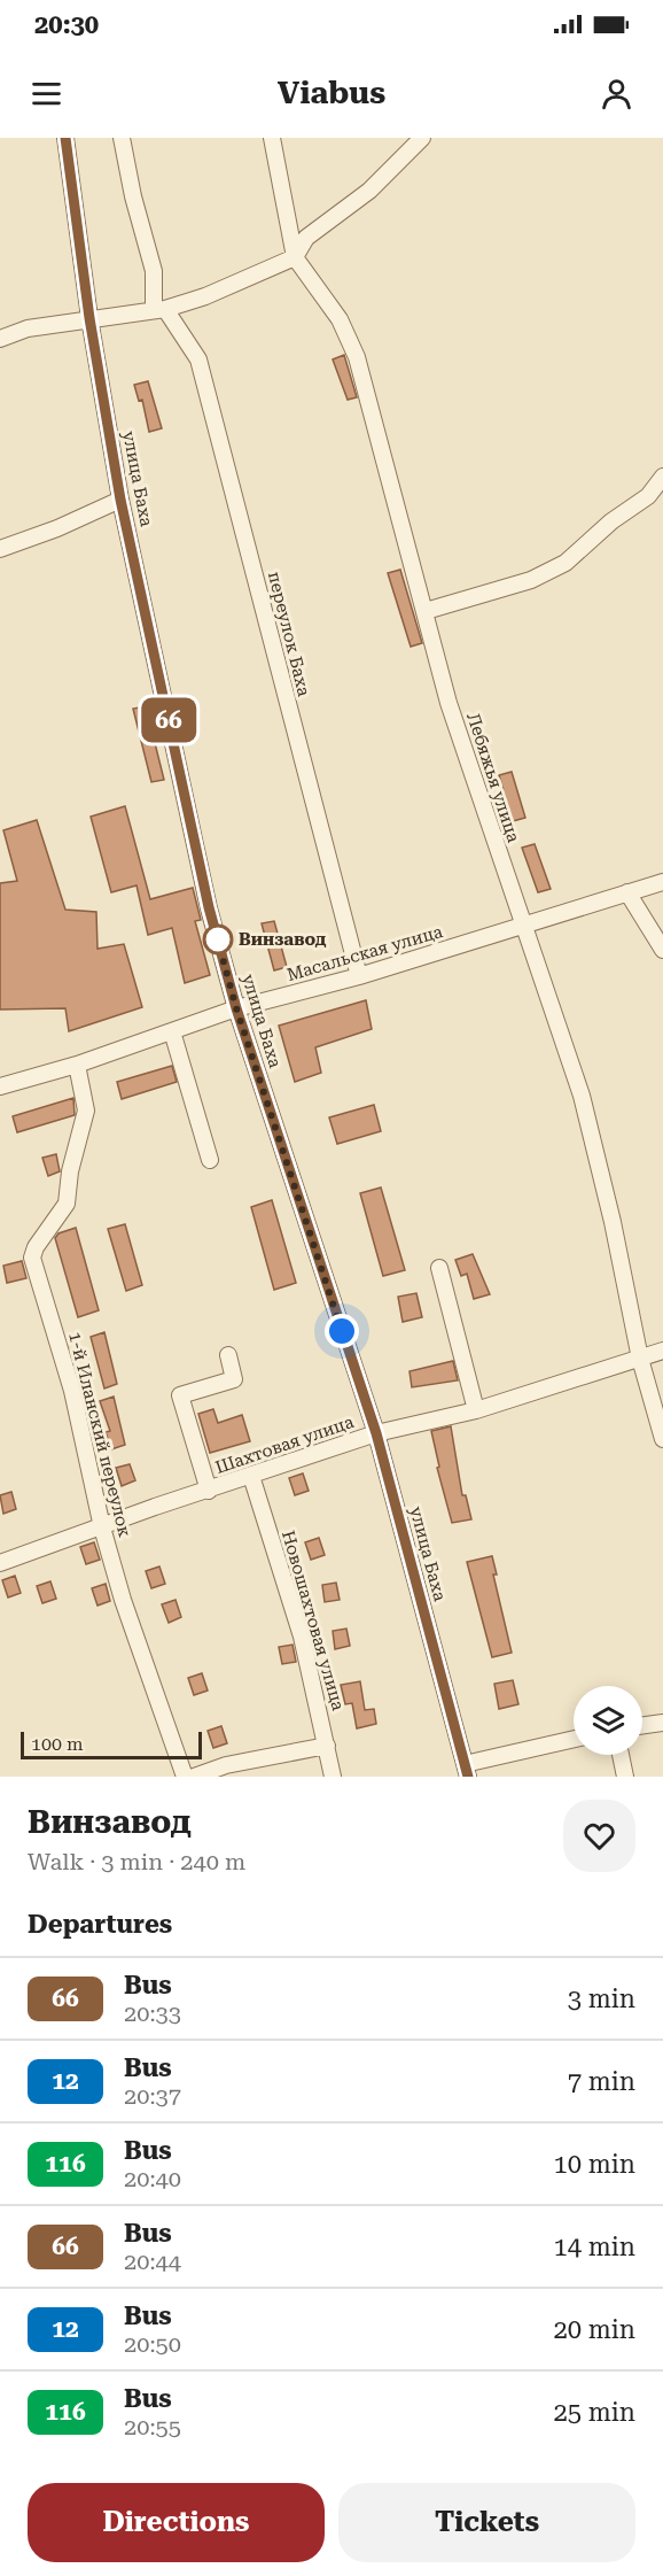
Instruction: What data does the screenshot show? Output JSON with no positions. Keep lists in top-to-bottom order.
{
  "streets": {
    "street": [
      "улица Баха",
      "переулок Баха",
      "Лебяжья улица",
      "Масальская улица",
      "1-й Иланский переулок",
      "Шахтовая улица",
      "Новошахтовая улица"
    ]
  },
  "crossings": [
    ["улица Баха", "Масальская улица"],
    ["улица Баха", "Шахтовая улица"],
    ["переулок Баха", "Масальская улица"],
    ["Лебяжья улица", "Масальская улица"],
    ["Лебяжья улица", "Шахтовая улица"],
    ["Масальская улица", "1-й Иланский переулок"],
    ["1-й Иланский переулок", "Шахтовая улица"],
    ["Шахтовая улица", "Новошахтовая улица"]
  ],
  "places": ["Винзавод"],
  "lines": ["bus line 66"],
  "scale_bar": "100 m",
  "page": {
    "status": "20:30",
    "header": "Viabus",
    "on_map": "66",
    "scale": "100 m",
    "heading": [
      ["Винзавод", "Walk · 3 min · 240 m"],
      "Departures"
    ],
    "list": [
      {
        "mark": "66",
        "name": "Bus",
        "note": "20:33",
        "value": "3 min"
      },
      {
        "mark": "12",
        "name": "Bus",
        "note": "20:37",
        "value": "7 min"
      },
      {
        "mark": "116",
        "name": "Bus",
        "note": "20:40",
        "value": "10 min"
      },
      {
        "mark": "66",
        "name": "Bus",
        "note": "20:44",
        "value": "14 min"
      },
      {
        "mark": "12",
        "name": "Bus",
        "note": "20:50",
        "value": "20 min"
      },
      {
        "mark": "116",
        "name": "Bus",
        "note": "20:55",
        "value": "25 min"
      }
    ],
    "buttons": ["Directions", "Tickets"]
  }
}
